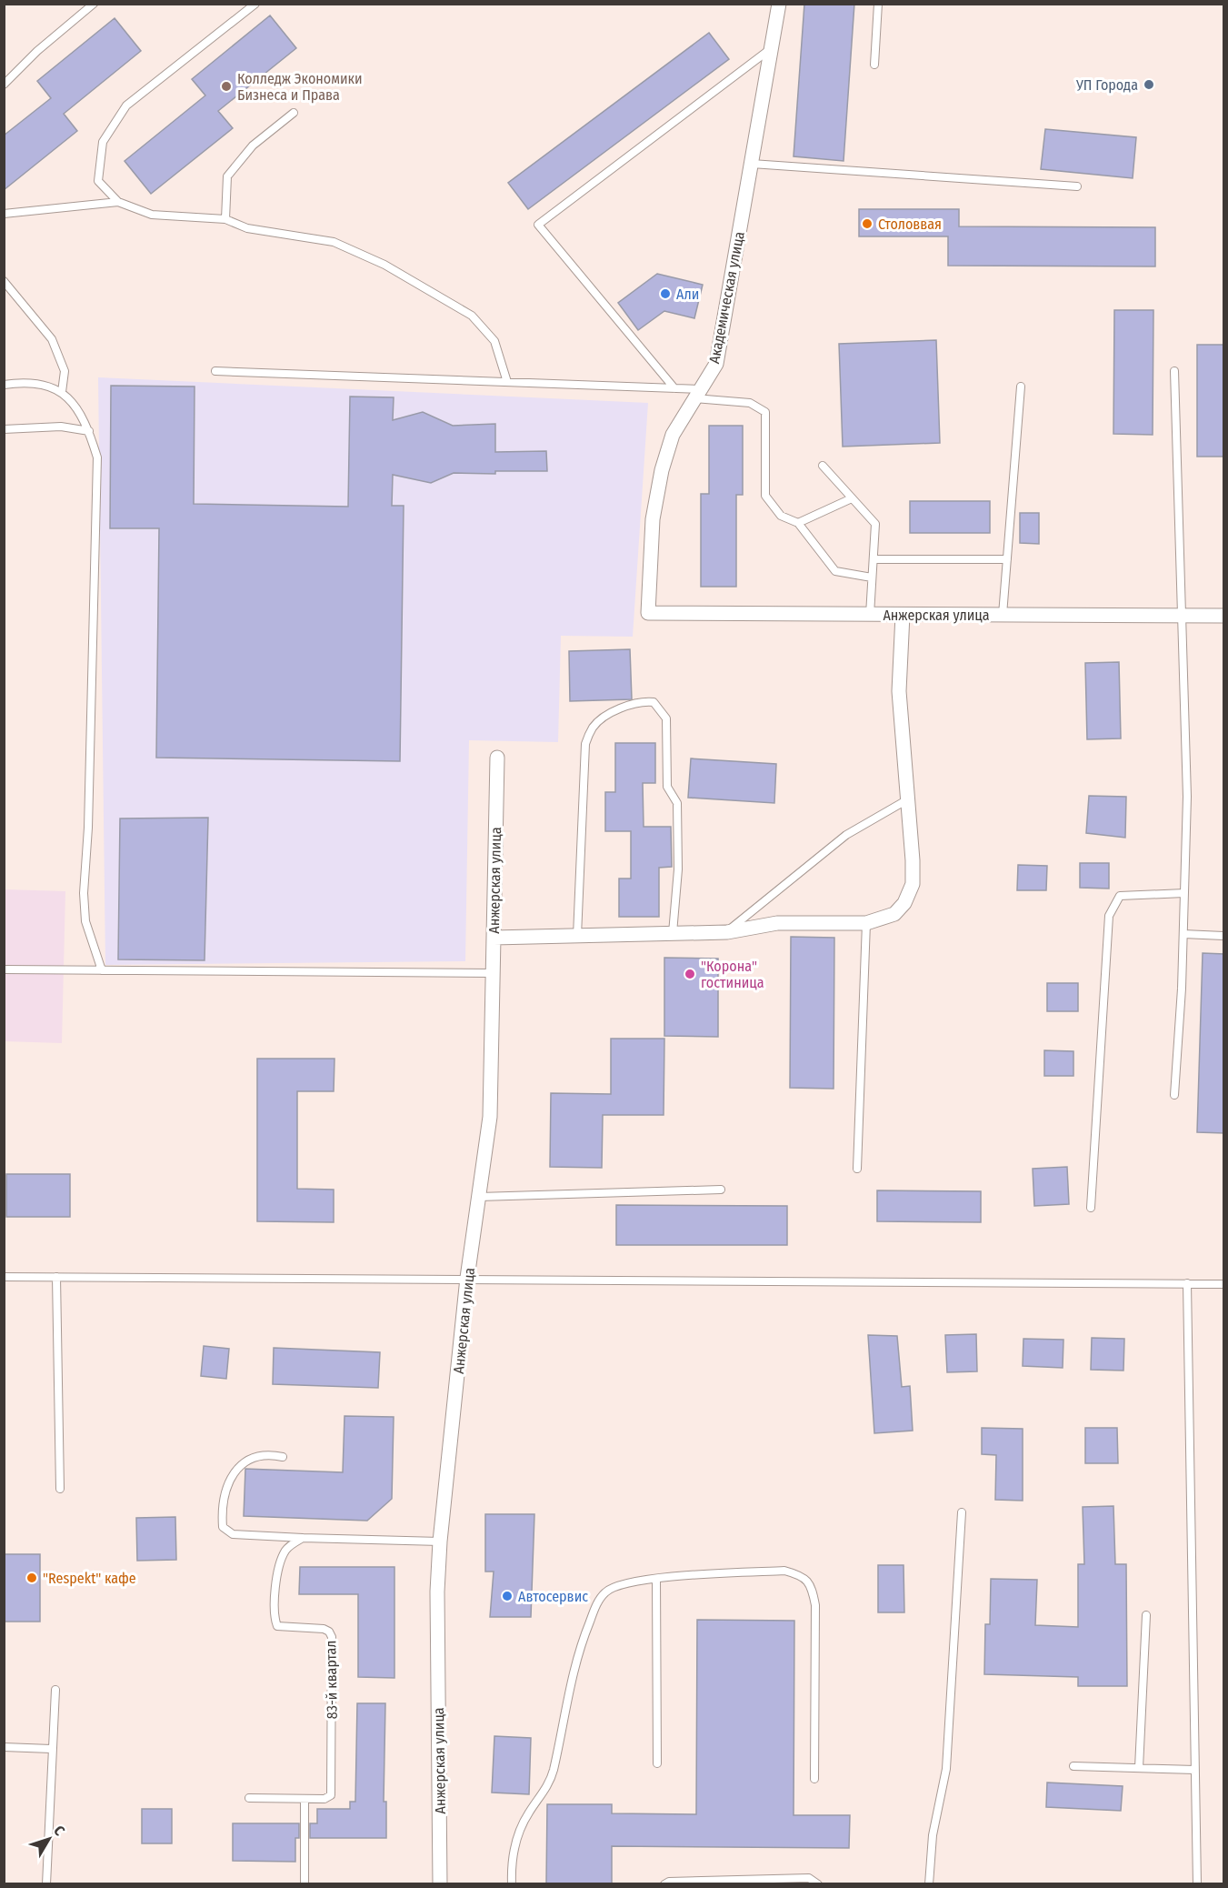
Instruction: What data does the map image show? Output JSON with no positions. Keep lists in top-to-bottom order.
{
  "streets": {
    "street": ["Академическая улица", "Анжерская улица"],
    "lane": ["83-й квартал"]
  },
  "crossings": [
    ["Академическая улица", "Анжерская улица"]
  ],
  "places": [
    "УП Города",
    "Колледж Экономики Бизнеса и Права",
    "Столоввая",
    "Али",
    "\"Корона\" гостиница",
    "\"Respekt\" кафе",
    "Автосервис"
  ],
  "north": "top right"
}
